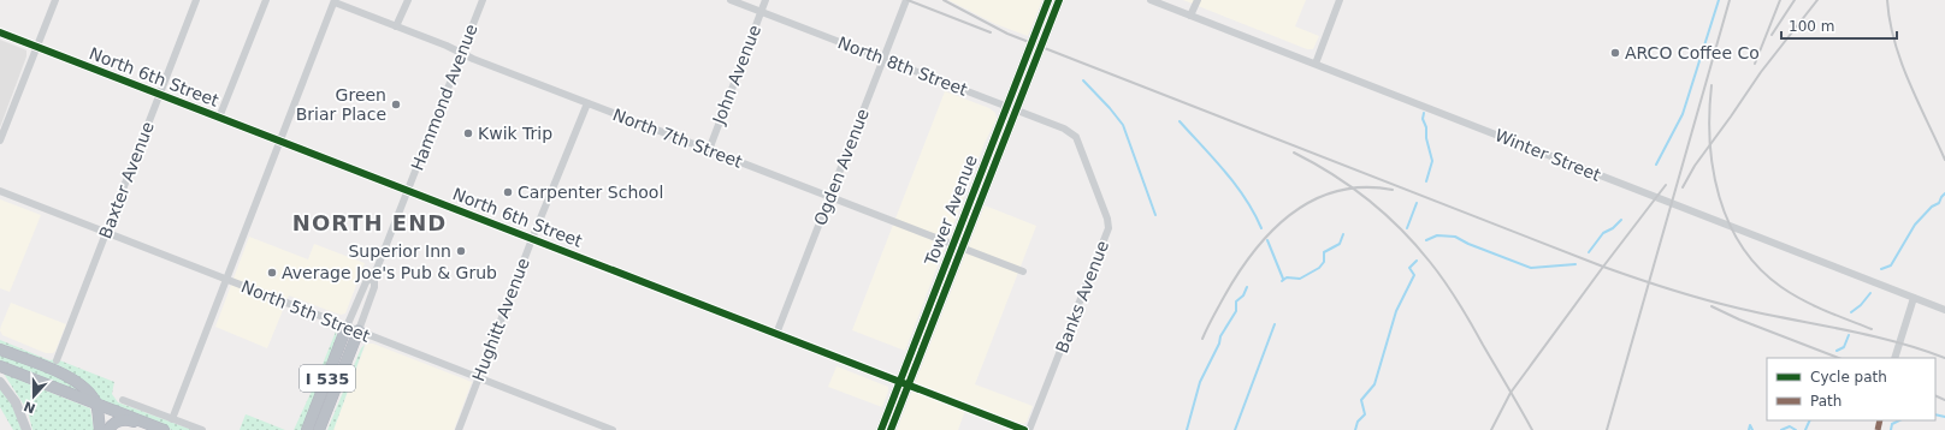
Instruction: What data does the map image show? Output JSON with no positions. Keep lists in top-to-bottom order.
{
  "streets": {
    "highway": ["I 535"],
    "main road": ["Tower Avenue"],
    "street": [
      "North 8th Street",
      "John Avenue",
      "North 6th Street",
      "Hammond Avenue",
      "North 7th Street",
      "Winter Street",
      "Ogden Avenue",
      "Baxter Avenue",
      "Banks Avenue",
      "North 5th Street",
      "Hughitt Avenue"
    ]
  },
  "crossings": [
    ["North 8th Street", "John Avenue"],
    ["North 8th Street", "Ogden Avenue"],
    ["North 8th Street", "Tower Avenue"],
    ["North 8th Street", "Banks Avenue"],
    ["John Avenue", "North 7th Street"],
    ["North 6th Street", "Hammond Avenue"],
    ["North 6th Street", "Ogden Avenue"],
    ["North 6th Street", "Baxter Avenue"],
    ["North 6th Street", "Tower Avenue"],
    ["North 6th Street", "Hughitt Avenue"],
    ["Hammond Avenue", "North 7th Street"],
    ["Hammond Avenue", "North 5th Street"],
    ["Hammond Avenue", "I 535"],
    ["North 7th Street", "Ogden Avenue"],
    ["North 7th Street", "Tower Avenue"],
    ["North 7th Street", "Hughitt Avenue"],
    ["Baxter Avenue", "North 5th Street"],
    ["North 5th Street", "Hughitt Avenue"],
    ["North 5th Street", "I 535"]
  ],
  "districts": ["NORTH END"],
  "places": [
    "ARCO Coffee Co",
    "Green Briar Place",
    "Kwik Trip",
    "Carpenter School",
    "Superior Inn",
    "Average Joe's Pub & Grub"
  ],
  "legend": ["Cycle path", "Path"],
  "scale_bar": "100 m",
  "north": "bottom"
}
